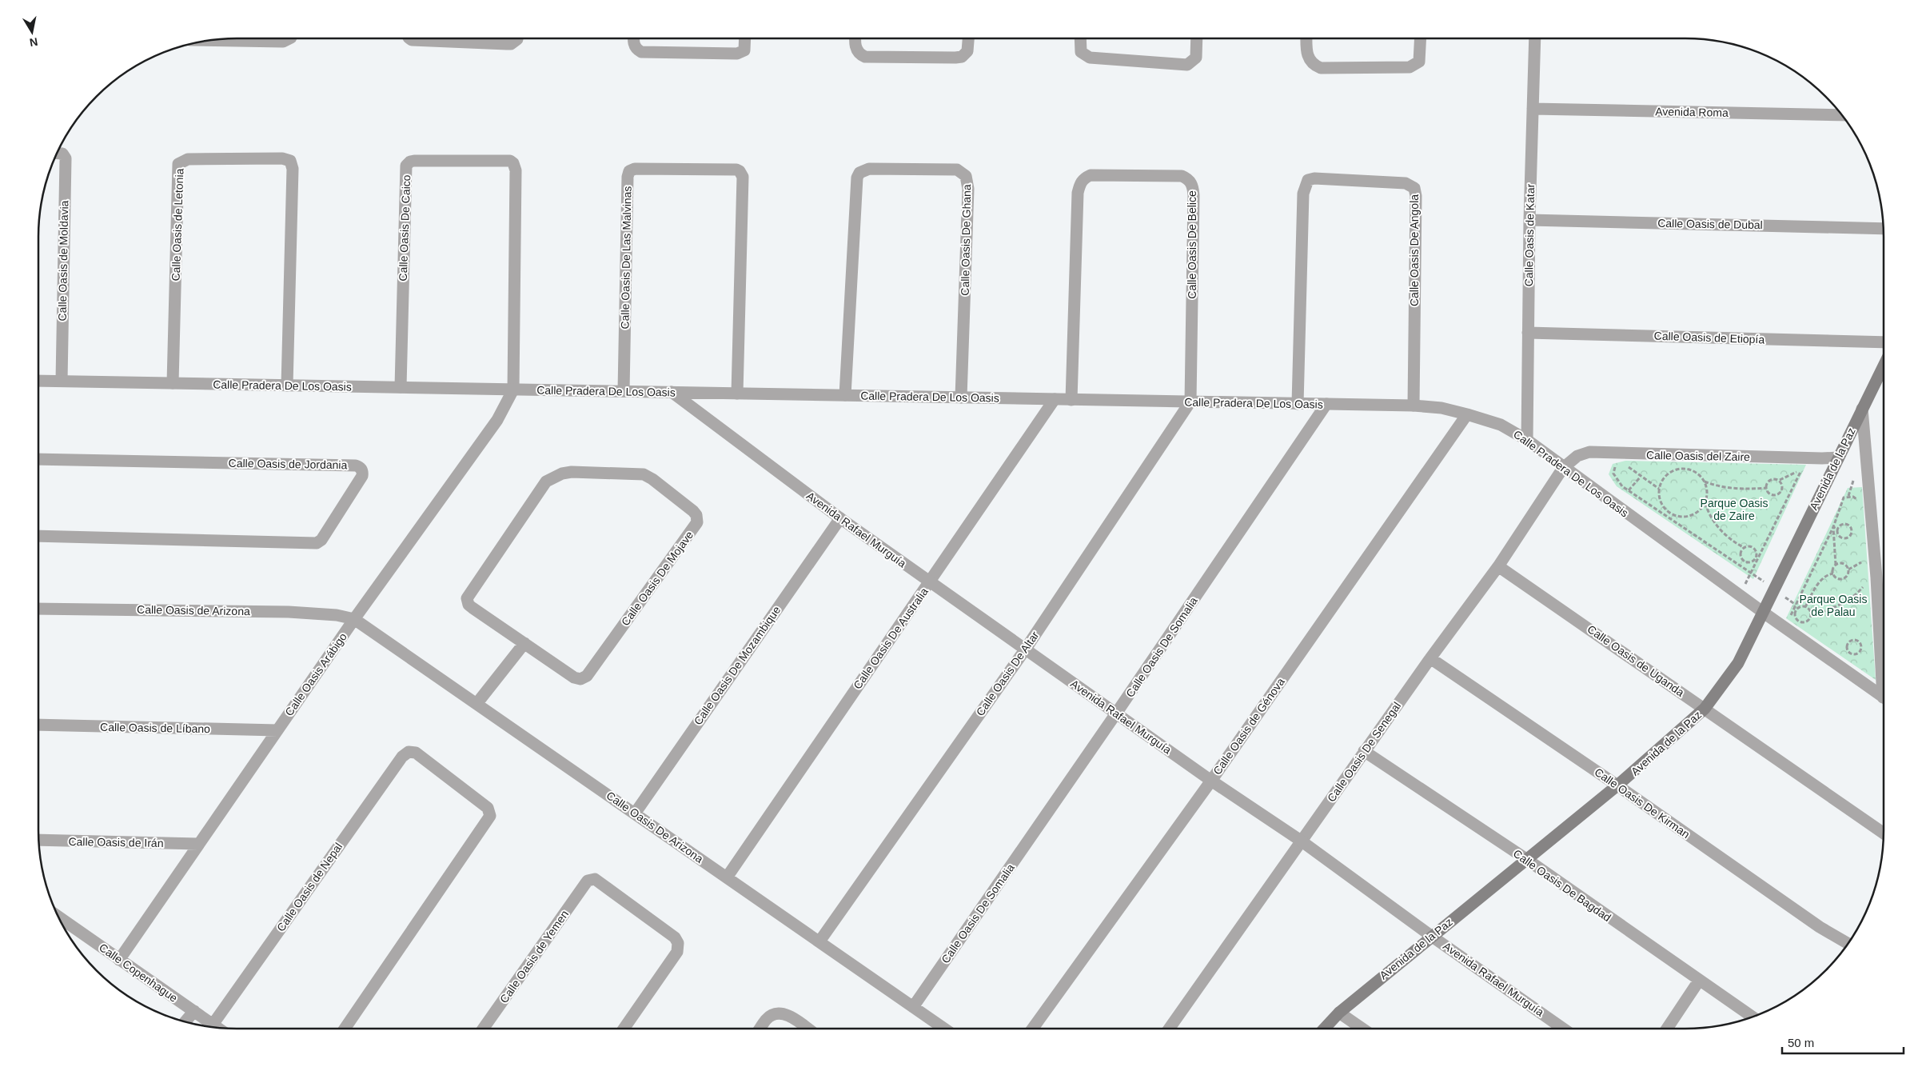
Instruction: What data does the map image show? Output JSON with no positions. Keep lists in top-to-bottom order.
{
  "streets": {
    "main road": ["Avenida de la Paz"],
    "street": [
      "Avenida Roma",
      "Calle Oasis de Dubal",
      "Calle Oasis de Letonia",
      "Calle Oasis De Caico",
      "Calle Oasis de Katar",
      "Calle Oasis De Ghana",
      "Calle Oasis De Belice",
      "Calle Oasis De Angola",
      "Calle Oasis De Las Malvinas",
      "Calle Oasis de Moldavia",
      "Calle Oasis de Etiopía",
      "Calle Pradera De Los Oasis",
      "Calle Oasis del Zaire",
      "Calle Oasis de Jordania",
      "Avenida Rafael Murguía",
      "Calle Oasis De Mojave",
      "Calle Oasis de Arizona",
      "Calle Oasis De Australia",
      "Calle Oasis De Somalia",
      "Calle Oasis de Uganda",
      "Calle Oasis De Mozambique",
      "Calle Oasis De Altar",
      "Calle Oasis Arábigo",
      "Calle Oasis de Génova",
      "Calle Oasis de Líbano",
      "Calle Oasis De Senegal",
      "Calle Oasis De Kirman",
      "Calle Oasis De Arizona",
      "Calle Oasis de Irán",
      "Calle Oasis De Bagdad",
      "Calle Oasis de Nepal",
      "Calle Oasis de Yemen",
      "Calle Copenhague"
    ]
  },
  "crossings": [
    ["Avenida Roma", "Calle Oasis de Katar"],
    ["Calle Oasis de Dubal", "Calle Oasis de Katar"],
    ["Calle Oasis de Letonia", "Calle Pradera De Los Oasis"],
    ["Calle Oasis De Caico", "Calle Pradera De Los Oasis"],
    ["Calle Oasis De Caico", "Calle Oasis Arábigo"],
    ["Calle Oasis de Katar", "Calle Oasis de Etiopía"],
    ["Calle Oasis de Katar", "Calle Pradera De Los Oasis"],
    ["Calle Oasis De Ghana", "Calle Pradera De Los Oasis"],
    ["Calle Oasis De Belice", "Calle Pradera De Los Oasis"],
    ["Calle Oasis De Belice", "Calle Oasis De Altar"],
    ["Calle Oasis De Angola", "Calle Pradera De Los Oasis"],
    ["Calle Oasis De Las Malvinas", "Calle Pradera De Los Oasis"],
    ["Calle Oasis de Moldavia", "Calle Pradera De Los Oasis"],
    ["Calle Pradera De Los Oasis", "Calle Oasis del Zaire"],
    ["Calle Pradera De Los Oasis", "Avenida de la Paz"],
    ["Calle Pradera De Los Oasis", "Avenida Rafael Murguía"],
    ["Calle Pradera De Los Oasis", "Calle Oasis De Australia"],
    ["Calle Pradera De Los Oasis", "Calle Oasis De Somalia"],
    ["Calle Pradera De Los Oasis", "Calle Oasis De Altar"],
    ["Calle Pradera De Los Oasis", "Calle Oasis Arábigo"],
    ["Calle Pradera De Los Oasis", "Calle Oasis de Génova"],
    ["Calle Pradera De Los Oasis", "Calle Oasis De Senegal"],
    ["Calle Oasis del Zaire", "Avenida de la Paz"],
    ["Calle Oasis del Zaire", "Calle Oasis De Senegal"],
    ["Avenida de la Paz", "Avenida Rafael Murguía"],
    ["Avenida de la Paz", "Calle Oasis de Uganda"],
    ["Avenida de la Paz", "Calle Oasis De Kirman"],
    ["Avenida de la Paz", "Calle Oasis De Bagdad"],
    ["Avenida Rafael Murguía", "Calle Oasis De Australia"],
    ["Avenida Rafael Murguía", "Calle Oasis De Somalia"],
    ["Avenida Rafael Murguía", "Calle Oasis De Mozambique"],
    ["Avenida Rafael Murguía", "Calle Oasis De Altar"],
    ["Avenida Rafael Murguía", "Calle Oasis de Génova"],
    ["Avenida Rafael Murguía", "Calle Oasis De Senegal"],
    ["Calle Oasis de Arizona", "Calle Oasis Arábigo"],
    ["Calle Oasis de Arizona", "Calle Oasis De Arizona"],
    ["Calle Oasis De Australia", "Calle Oasis De Arizona"],
    ["Calle Oasis De Somalia", "Calle Oasis De Arizona"],
    ["Calle Oasis de Uganda", "Calle Oasis De Senegal"],
    ["Calle Oasis De Mozambique", "Calle Oasis De Arizona"],
    ["Calle Oasis De Altar", "Calle Oasis De Arizona"],
    ["Calle Oasis Arábigo", "Calle Oasis de Líbano"],
    ["Calle Oasis Arábigo", "Calle Oasis De Arizona"],
    ["Calle Oasis Arábigo", "Calle Oasis de Irán"],
    ["Calle Oasis Arábigo", "Calle Copenhague"],
    ["Calle Oasis De Senegal", "Calle Oasis De Kirman"],
    ["Calle Oasis De Senegal", "Calle Oasis De Bagdad"],
    ["Calle Oasis de Nepal", "Calle Copenhague"]
  ],
  "parks": ["Parque Oasis de Zaire", "Parque Oasis de Palau"],
  "scale_bar": "50 m",
  "north": "bottom"
}
